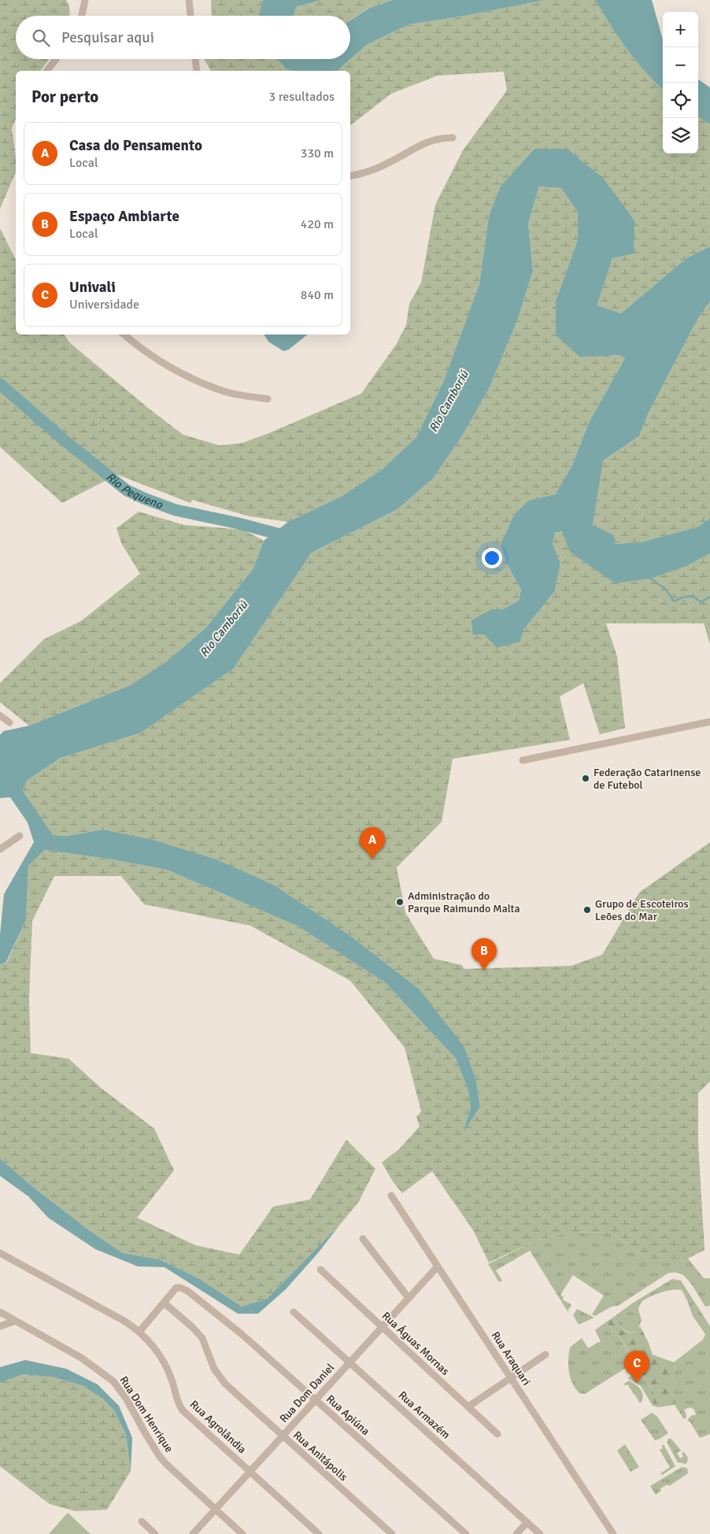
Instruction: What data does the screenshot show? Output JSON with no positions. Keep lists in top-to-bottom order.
{
  "streets": {
    "street": [
      "Rua Águas Mornas",
      "Rua Araquari",
      "Rua Dom Daniel",
      "Rua Dom Henrique",
      "Rua Apiúna",
      "Rua Armazém",
      "Rua Agrolândia",
      "Rua Anitápolis"
    ]
  },
  "crossings": [
    ["Rua Águas Mornas", "Rua Dom Daniel"],
    ["Rua Araquari", "Rua Dom Daniel"],
    ["Rua Dom Daniel", "Rua Dom Henrique"],
    ["Rua Dom Daniel", "Rua Apiúna"],
    ["Rua Dom Daniel", "Rua Armazém"],
    ["Rua Dom Daniel", "Rua Agrolândia"],
    ["Rua Dom Daniel", "Rua Anitápolis"],
    ["Rua Apiúna", "Rua Anitápolis"]
  ],
  "water": ["Rio Camboriú", "Rio Pequeno"],
  "places": ["Federação Catarinense de Futebol", "Administração do Parque Raimundo Malta", "Grupo de Escoteiros Leões do Mar"],
  "page": {
    "map_buttons": ["+", "−"],
    "search": "Pesquisar aqui",
    "heading": ["Por perto", "3 resultados"],
    "list": [
      {
        "mark": "A",
        "name": "Casa do Pensamento",
        "note": "Local",
        "value": "330 m"
      },
      {
        "mark": "B",
        "name": "Espaço Ambiarte",
        "note": "Local",
        "value": "420 m"
      },
      {
        "mark": "C",
        "name": "Univali",
        "note": "Universidade",
        "value": "840 m"
      }
    ],
    "pins": ["A", "B", "C"]
  }
}
